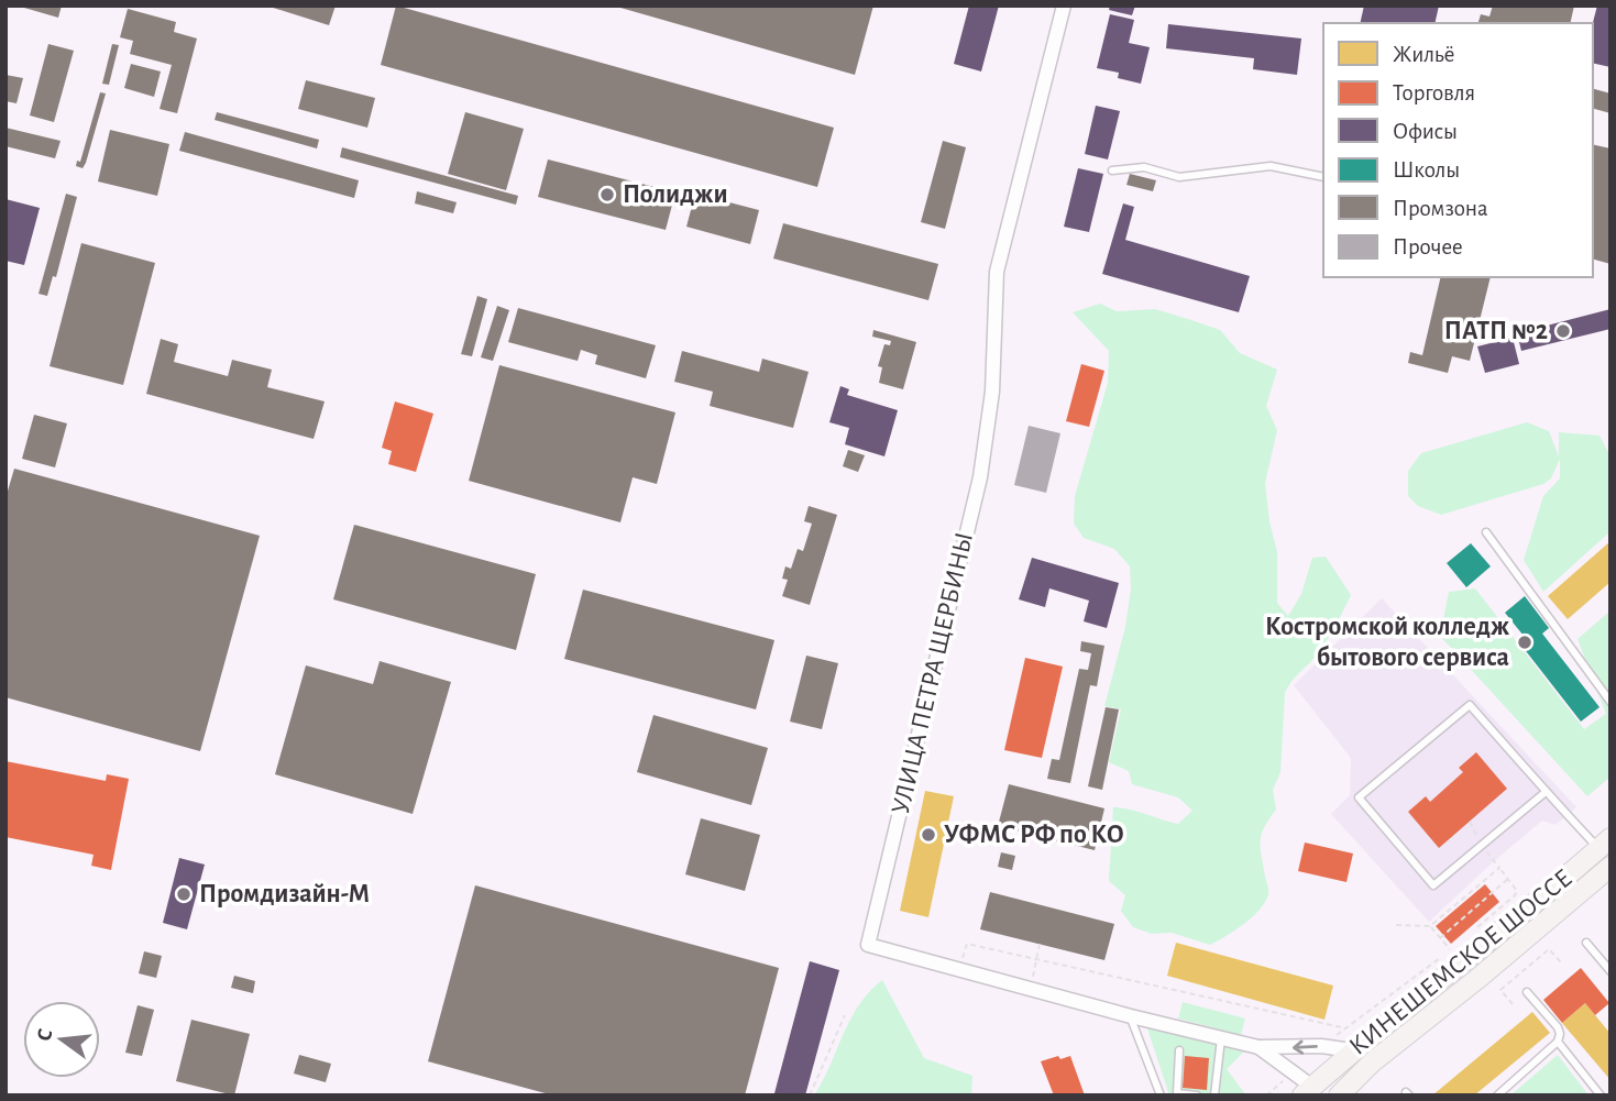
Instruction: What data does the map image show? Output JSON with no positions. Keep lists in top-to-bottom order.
{
  "streets": {
    "main road": ["КИНЕШЕМСКОЕ ШОССЕ"],
    "street": ["УЛИЦА ПЕТРА ЩЕРБИНЫ"]
  },
  "crossings": [
    ["УЛИЦА ПЕТРА ЩЕРБИНЫ", "КИНЕШЕМСКОЕ ШОССЕ"]
  ],
  "places": [
    "Полиджи",
    "ПАТП №2",
    "Костромской колледж бытового сервиса",
    "УФМС РФ по КО",
    "Промдизайн-М"
  ],
  "legend": [
    "Жильё",
    "Торговля",
    "Офисы",
    "Школы",
    "Промзона",
    "Прочее"
  ],
  "north": "left"
}
